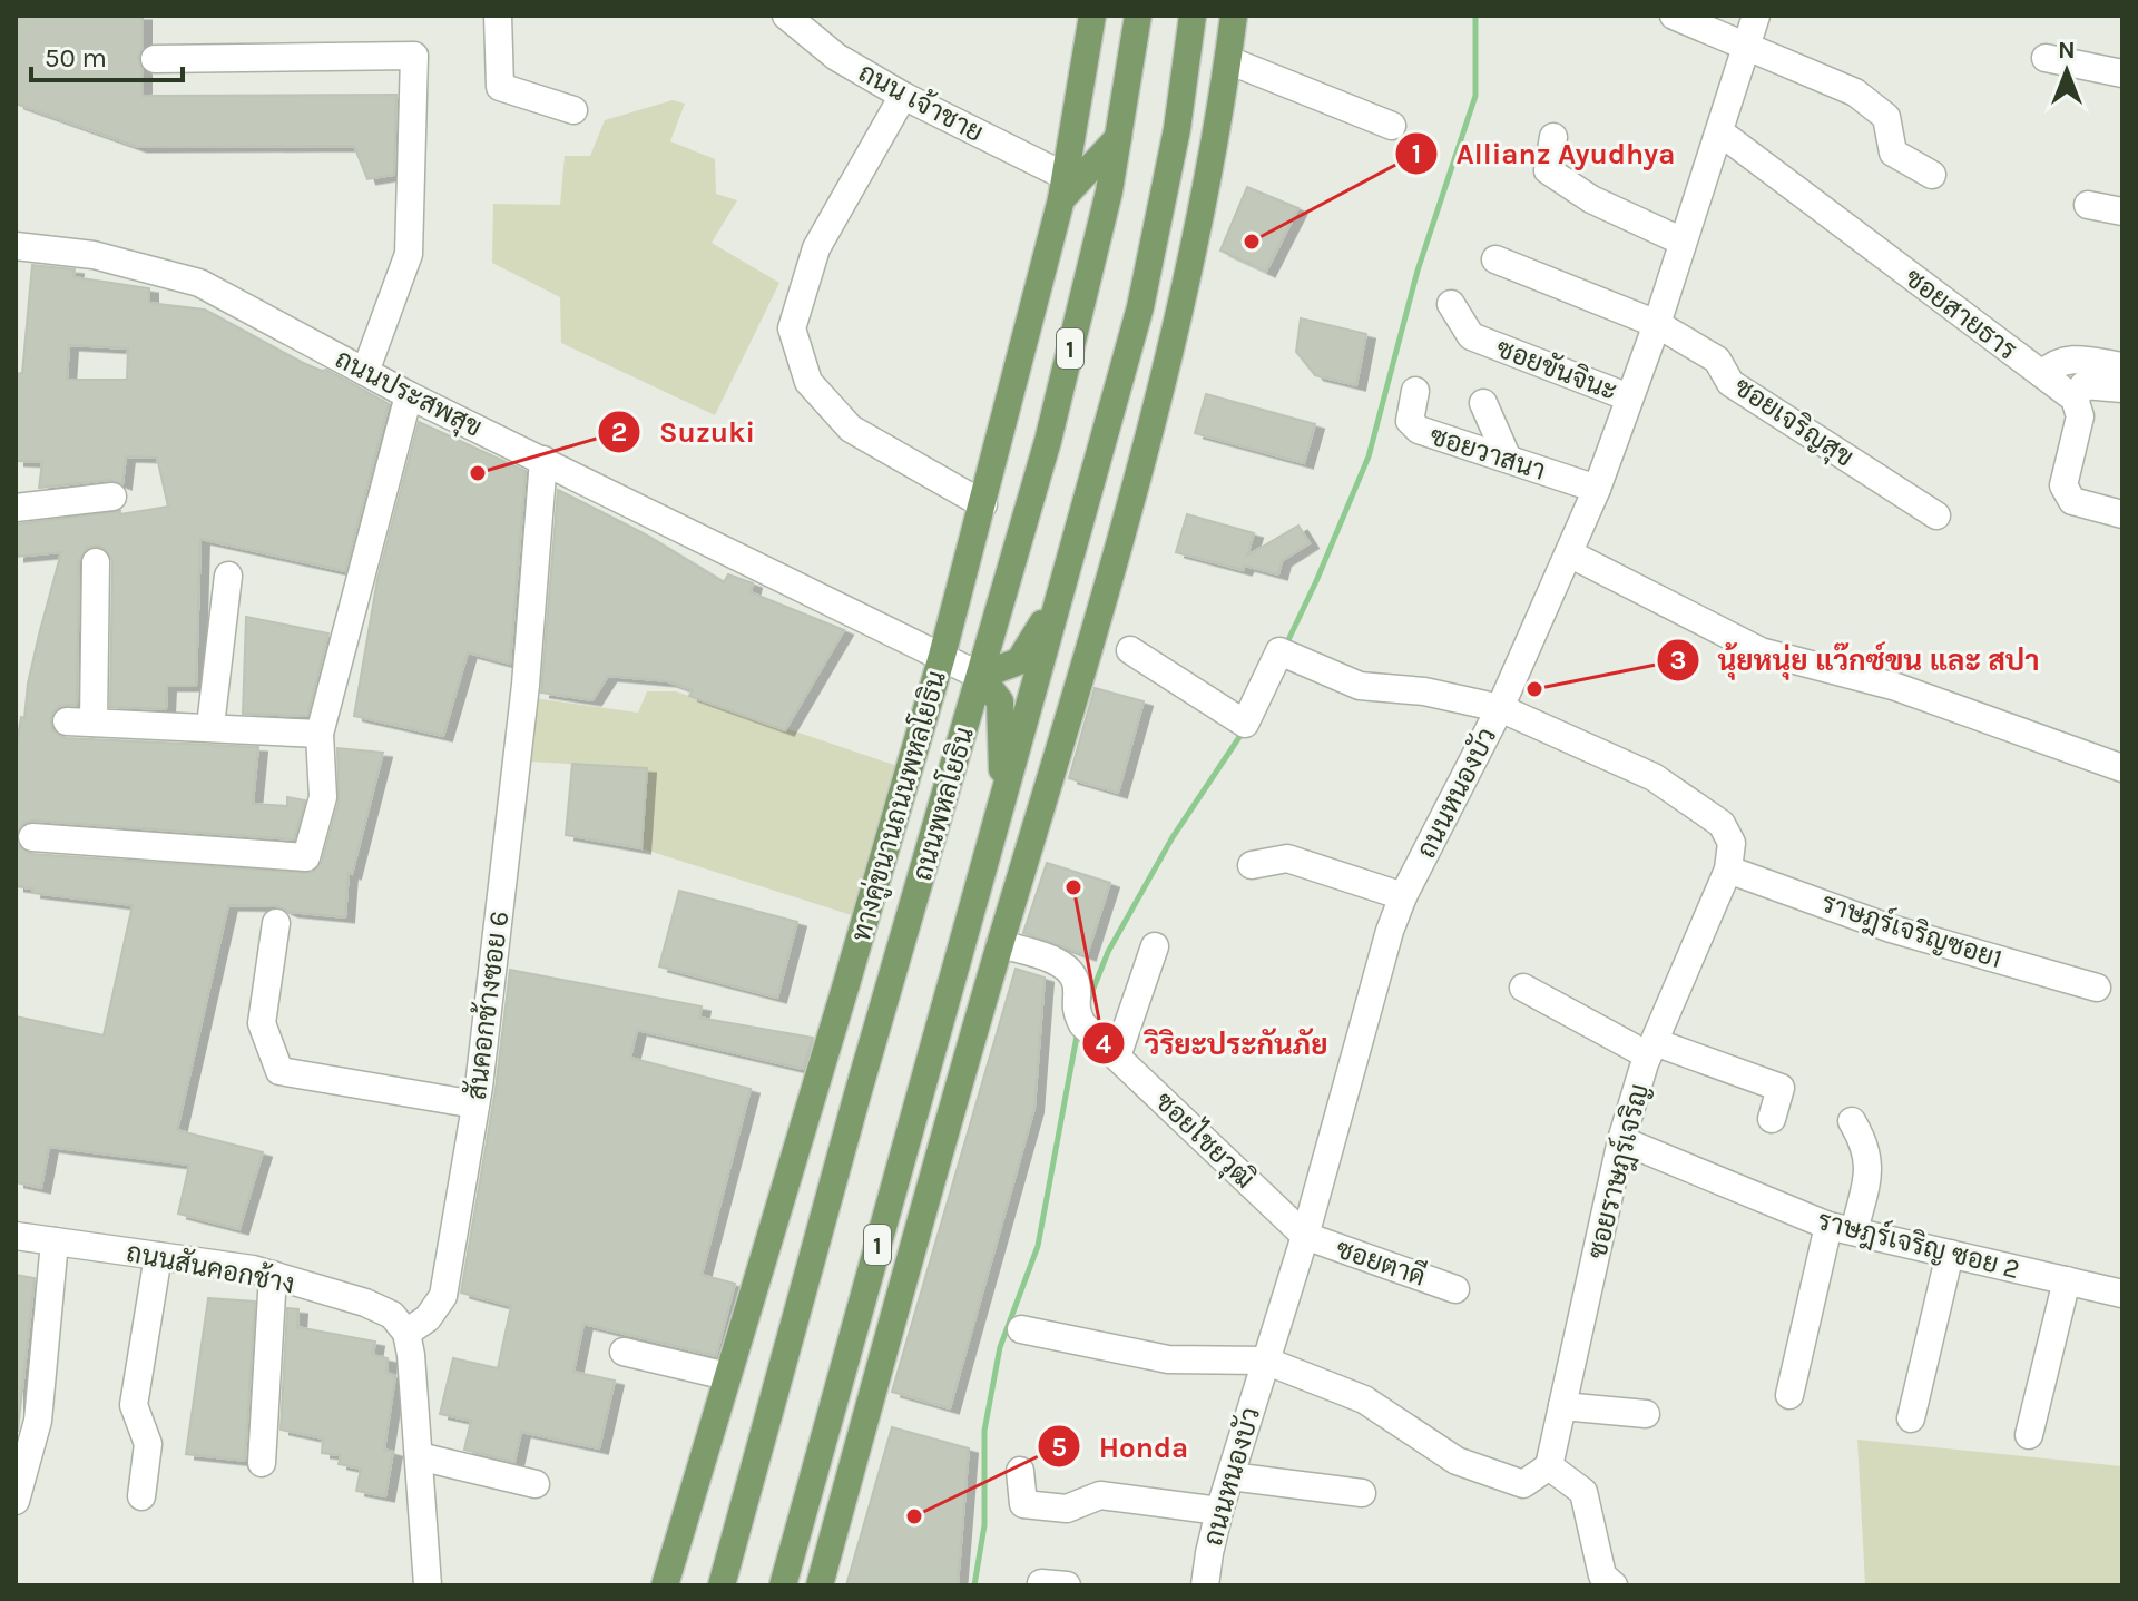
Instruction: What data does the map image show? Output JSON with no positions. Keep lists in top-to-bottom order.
{
  "streets": {
    "main road": ["1", "ถนนพหลโยธิน", "ทางคู่ขนานถนนพหลโยธิน"],
    "street": [
      "ถนน เจ้าชาย",
      "ซอยสายธาร",
      "ซอยขันจินะ",
      "ถนนประสพสุข",
      "ซอยเจริญสุข",
      "ซอยวาสนา",
      "ถนนหนองบัว",
      "ราษฎร์เจริญซอย1",
      "สันคอกช้างซอย 6",
      "ซอยไชยวุฒิ",
      "ซอยราษฎร์เจริญ",
      "ราษฎร์เจริญ ซอย 2",
      "ซอยตาดี",
      "ถนนสันคอกช้าง"
    ]
  },
  "crossings": [
    ["ถนน เจ้าชาย", "ทางคู่ขนานถนนพหลโยธิน"],
    ["ซอยสายธาร", "ถนนหนองบัว"],
    ["1", "ซอยไชยวุฒิ"],
    ["ซอยขันจินะ", "ถนนหนองบัว"],
    ["ถนนประสพสุข", "ถนนพหลโยธิน"],
    ["ถนนประสพสุข", "ทางคู่ขนานถนนพหลโยธิน"],
    ["ถนนประสพสุข", "สันคอกช้างซอย 6"],
    ["ซอยเจริญสุข", "ถนนหนองบัว"],
    ["ซอยวาสนา", "ถนนหนองบัว"],
    ["ถนนหนองบัว", "ซอยไชยวุฒิ"],
    ["ถนนหนองบัว", "ซอยราษฎร์เจริญ"],
    ["ถนนหนองบัว", "ซอยตาดี"],
    ["ราษฎร์เจริญซอย1", "ซอยราษฎร์เจริญ"],
    ["สันคอกช้างซอย 6", "ถนนสันคอกช้าง"],
    ["ซอยไชยวุฒิ", "ซอยตาดี"],
    ["ซอยราษฎร์เจริญ", "ราษฎร์เจริญ ซอย 2"]
  ],
  "places": [
    "Allianz Ayudhya",
    "Suzuki",
    "นุ้ยหนุ่ย แว๊กซ์ขน และ สปา",
    "วิริยะประกันภัย",
    "Honda"
  ],
  "scale_bar": "50 m",
  "north": "top"
}
